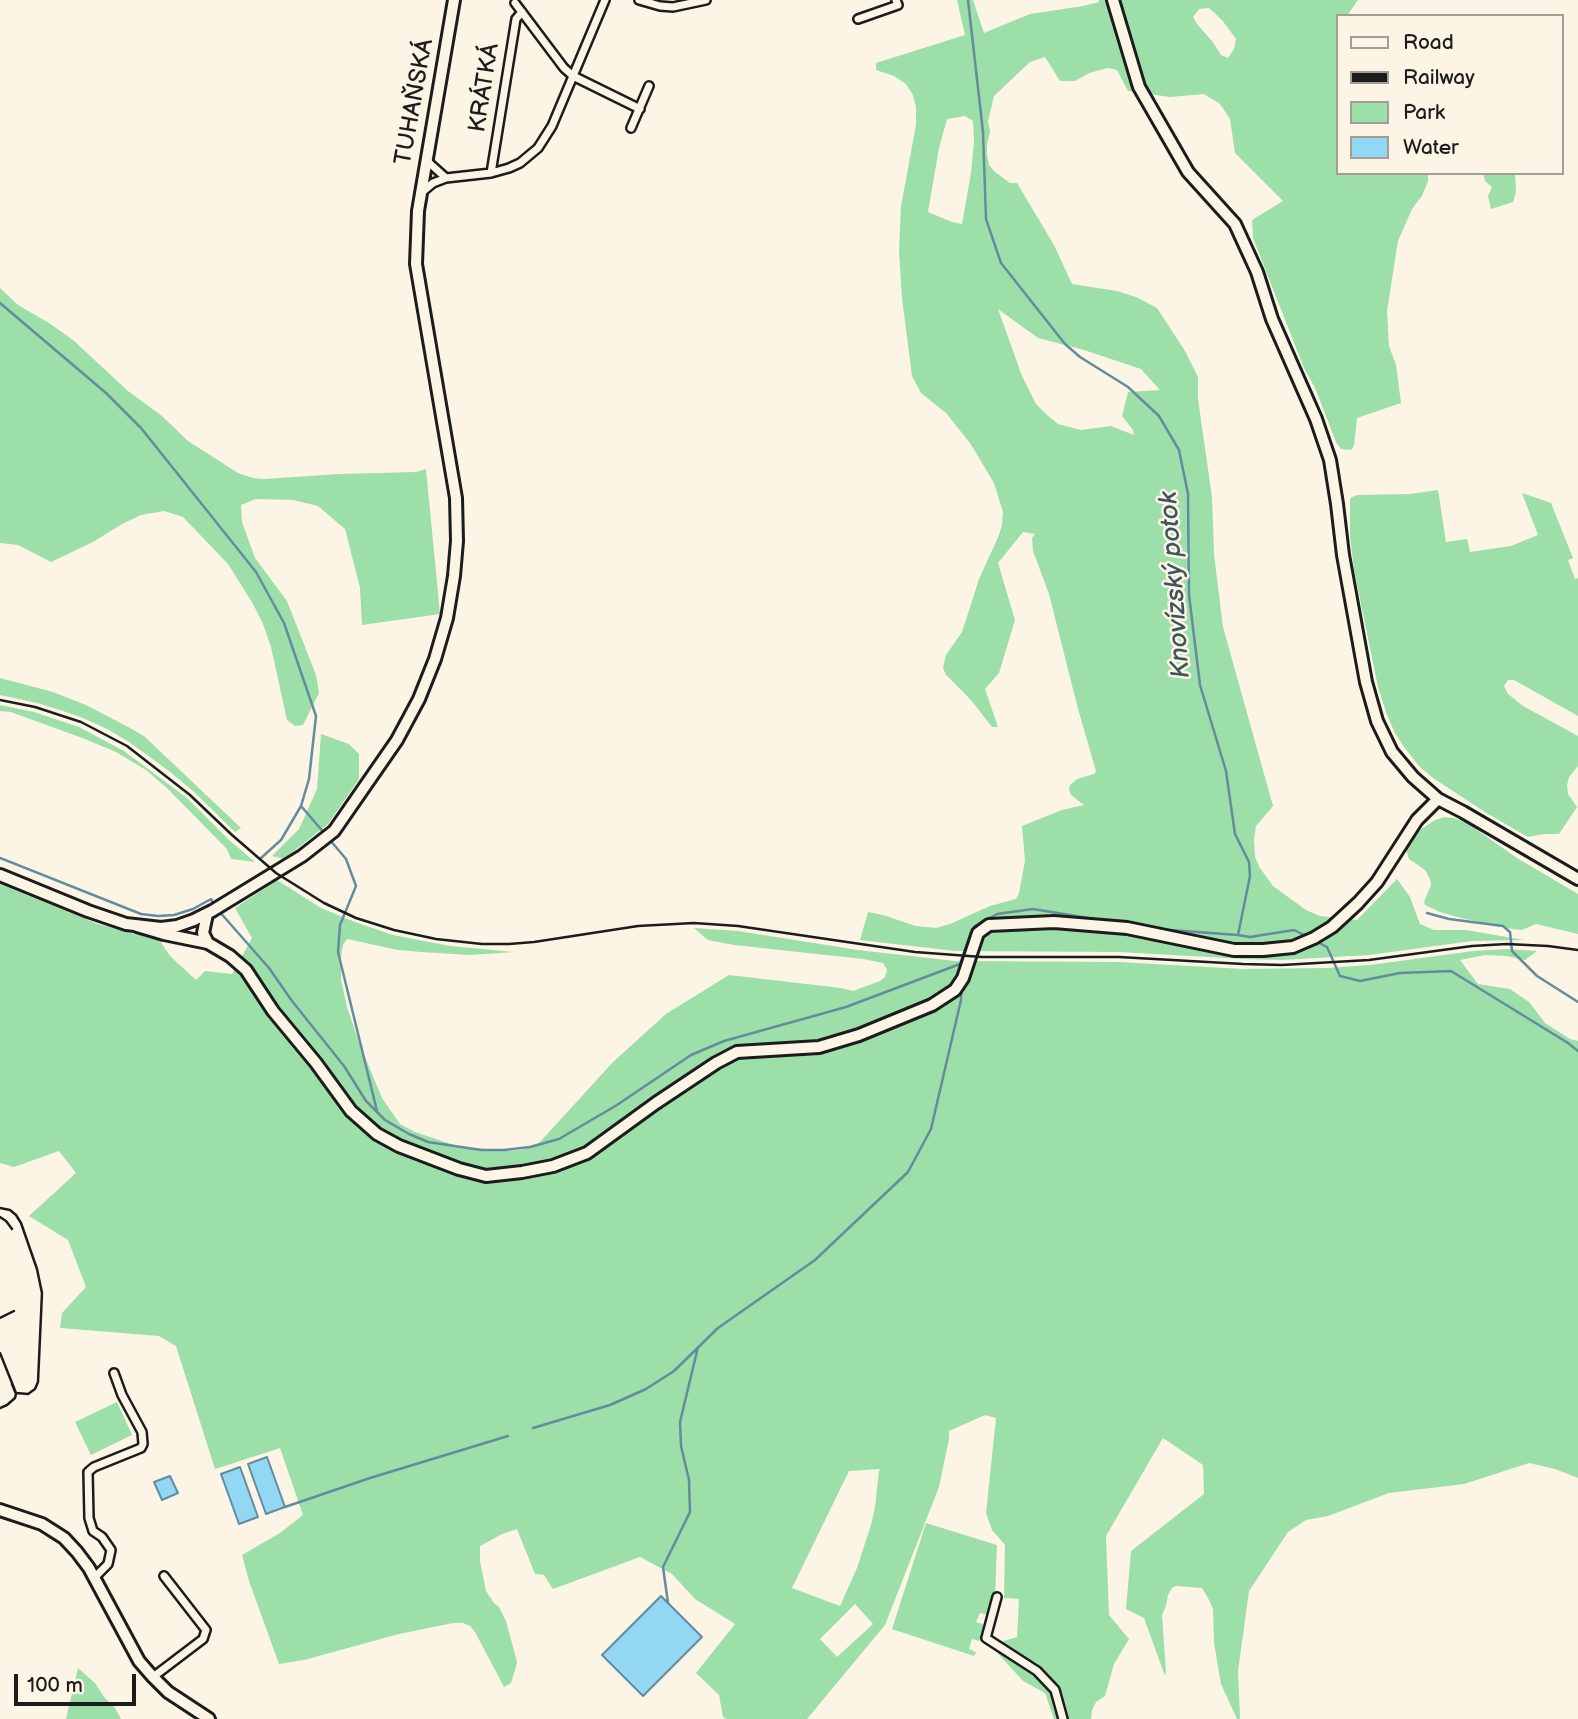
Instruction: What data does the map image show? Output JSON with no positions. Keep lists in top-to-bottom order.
{
  "streets": {
    "street": ["KRÁTKÁ", "TUHAŇSKÁ"]
  },
  "water": ["Knovízský potok"],
  "legend": [
    "Road",
    "Railway",
    "Park",
    "Water"
  ],
  "scale_bar": "100 m"
}
